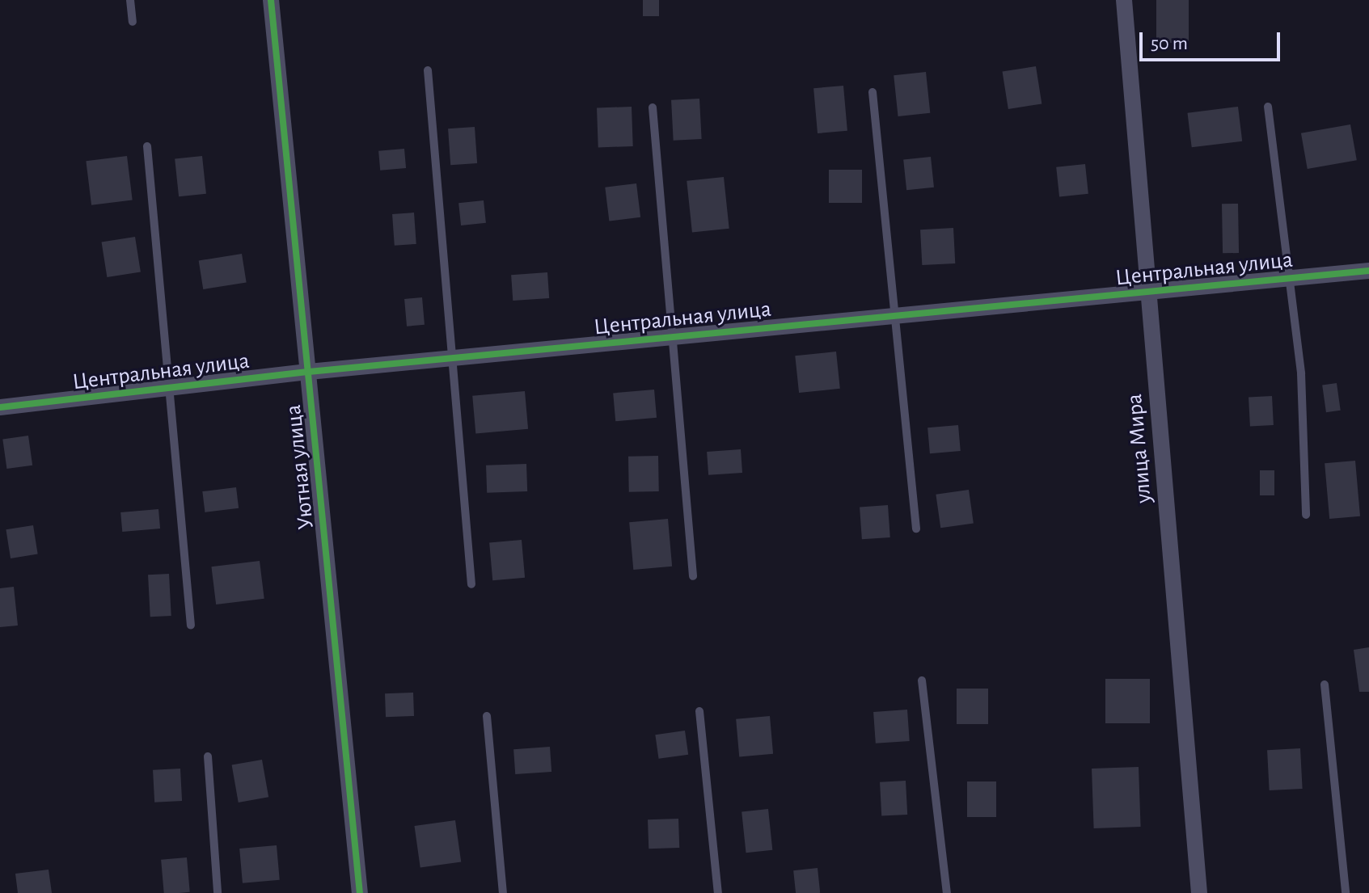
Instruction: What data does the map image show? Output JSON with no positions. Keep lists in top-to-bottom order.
{
  "streets": {
    "street": ["Центральная улица", "улица Мира", "Уютная улица"]
  },
  "crossings": [
    ["Центральная улица", "улица Мира"],
    ["Центральная улица", "Уютная улица"]
  ],
  "scale_bar": "50 m"
}
